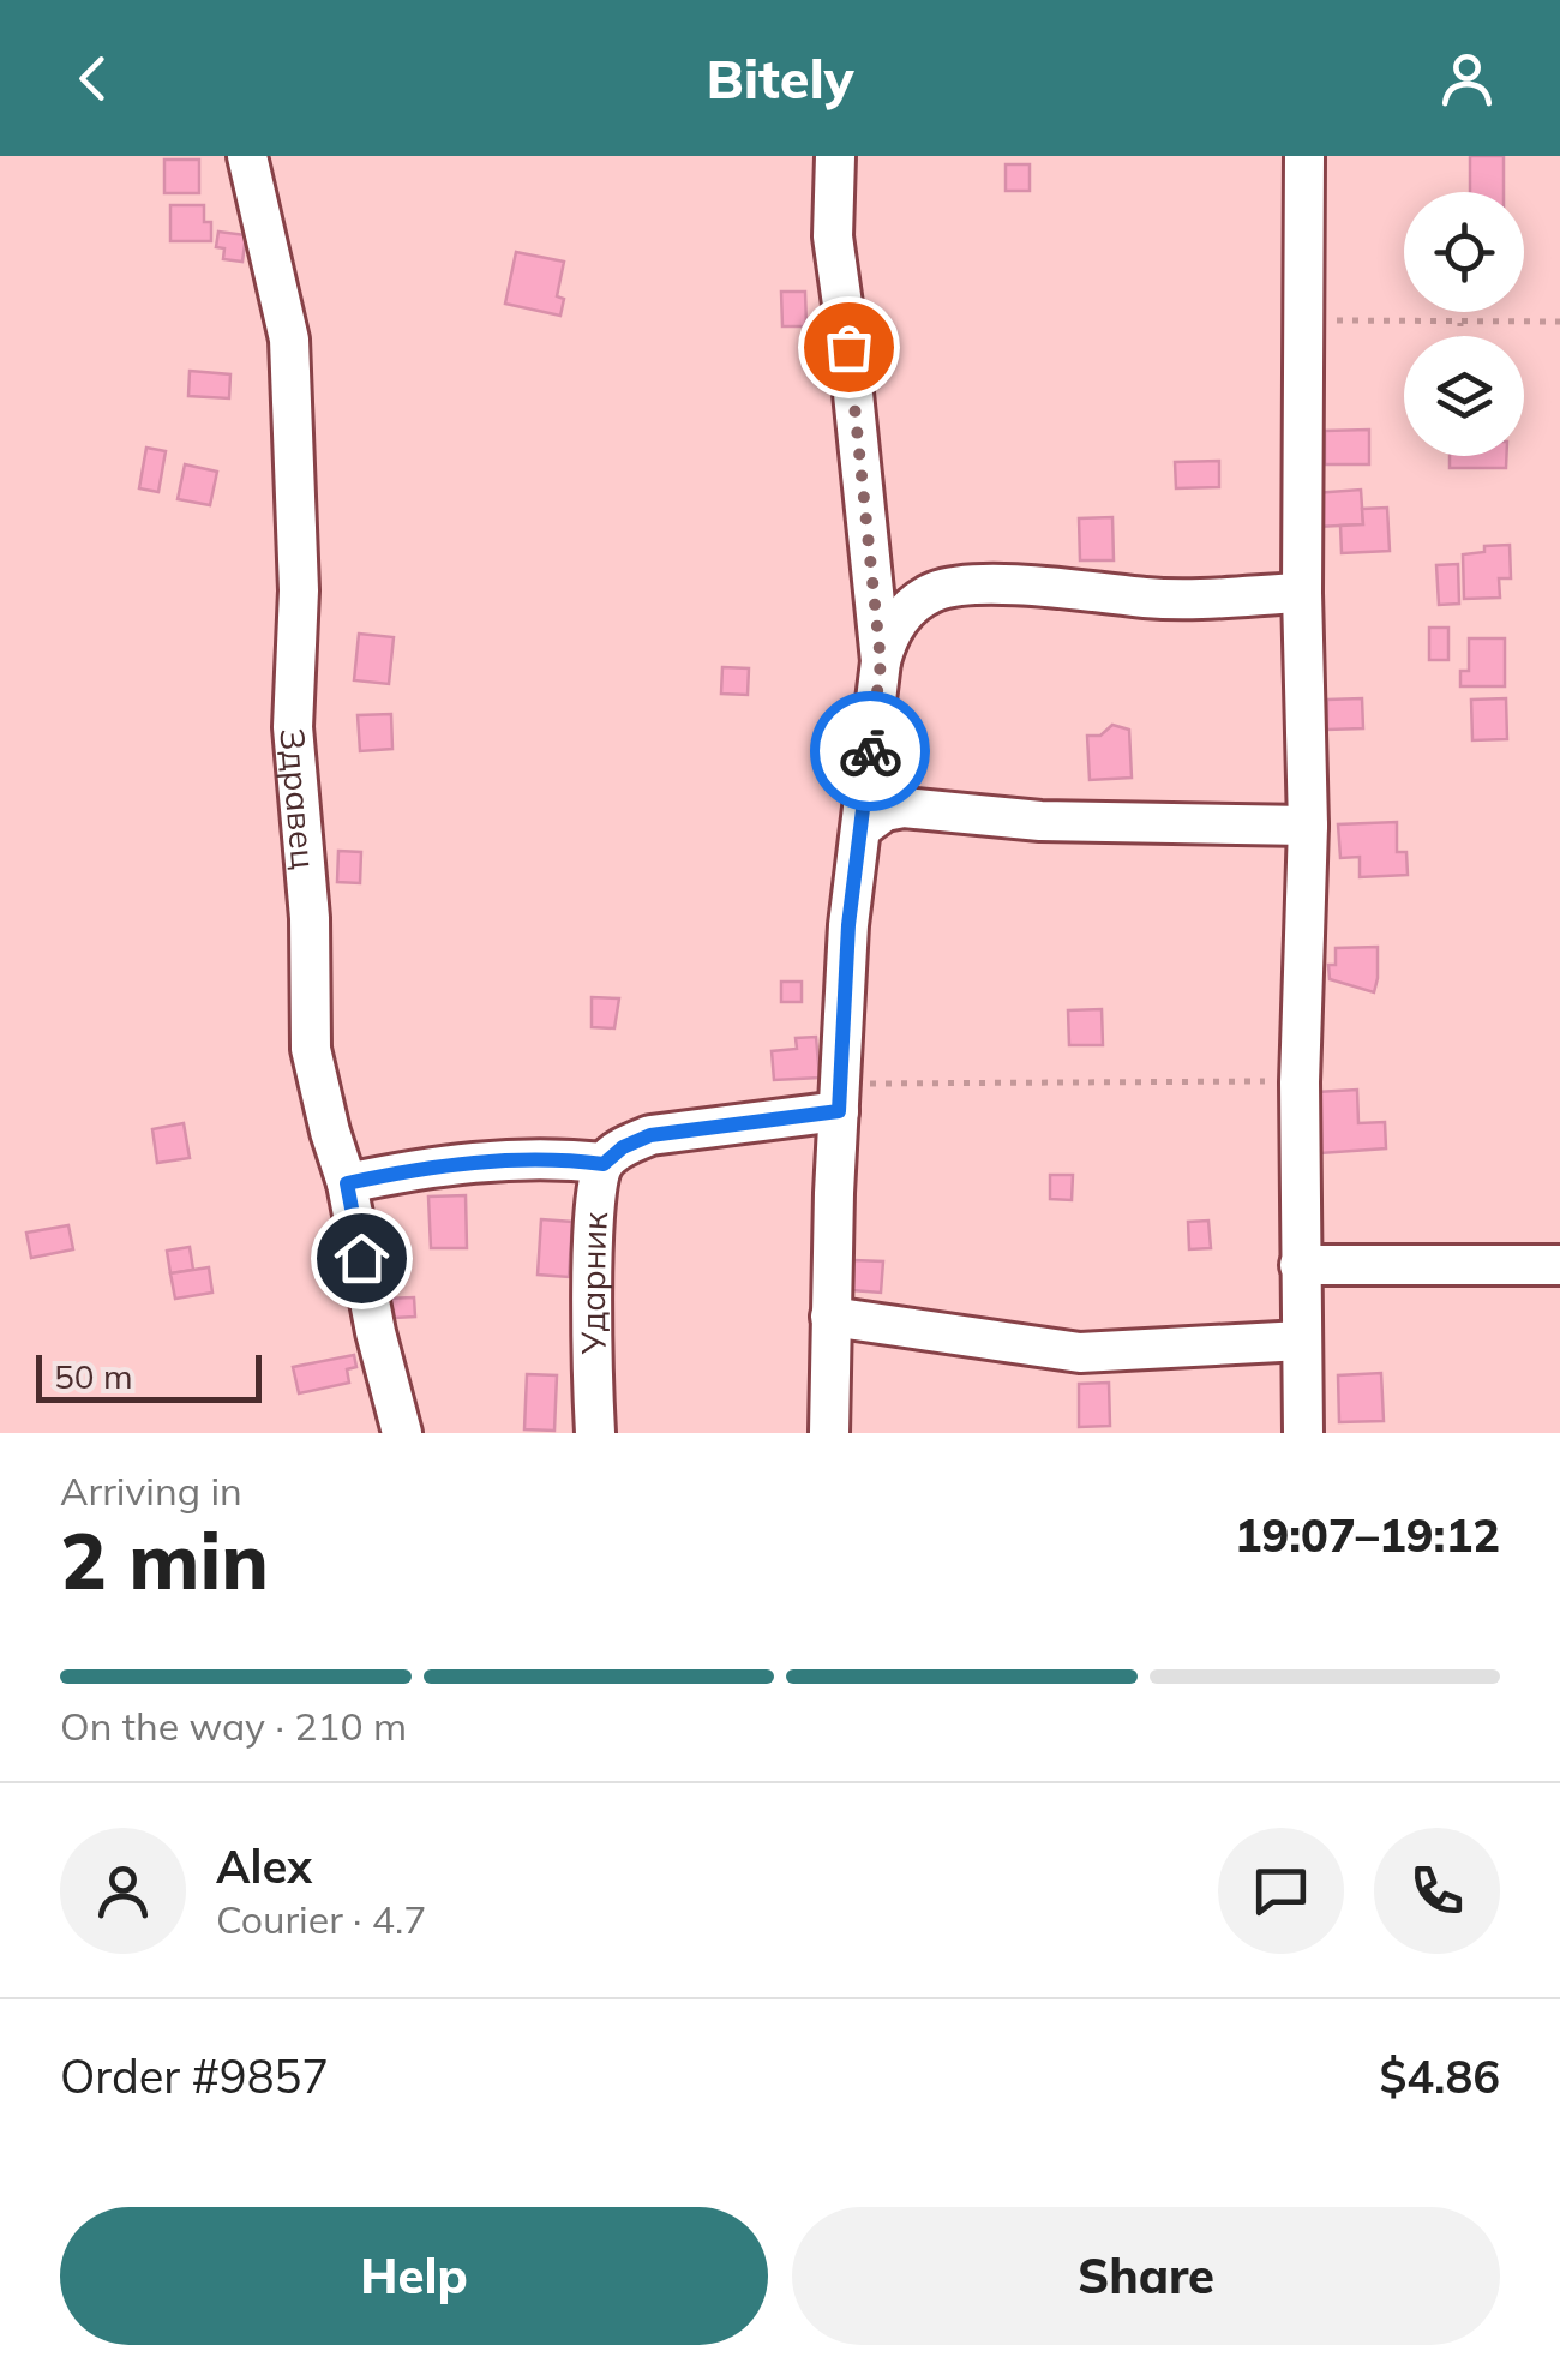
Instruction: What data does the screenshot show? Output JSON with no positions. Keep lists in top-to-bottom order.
{
  "streets": {
    "street": ["Здравец", "Ударник"]
  },
  "scale_bar": "50 m",
  "page": {
    "header": "Bitely",
    "scale": "50 m",
    "heading": ["2 min", "Arriving in", "19:07–19:12"],
    "panel": [
      "Alex",
      "Courier · 4.7",
      "Order #9857",
      "$4.86"
    ],
    "bar": "On the way · 210 m",
    "buttons": ["Help", "Share"]
  }
}
